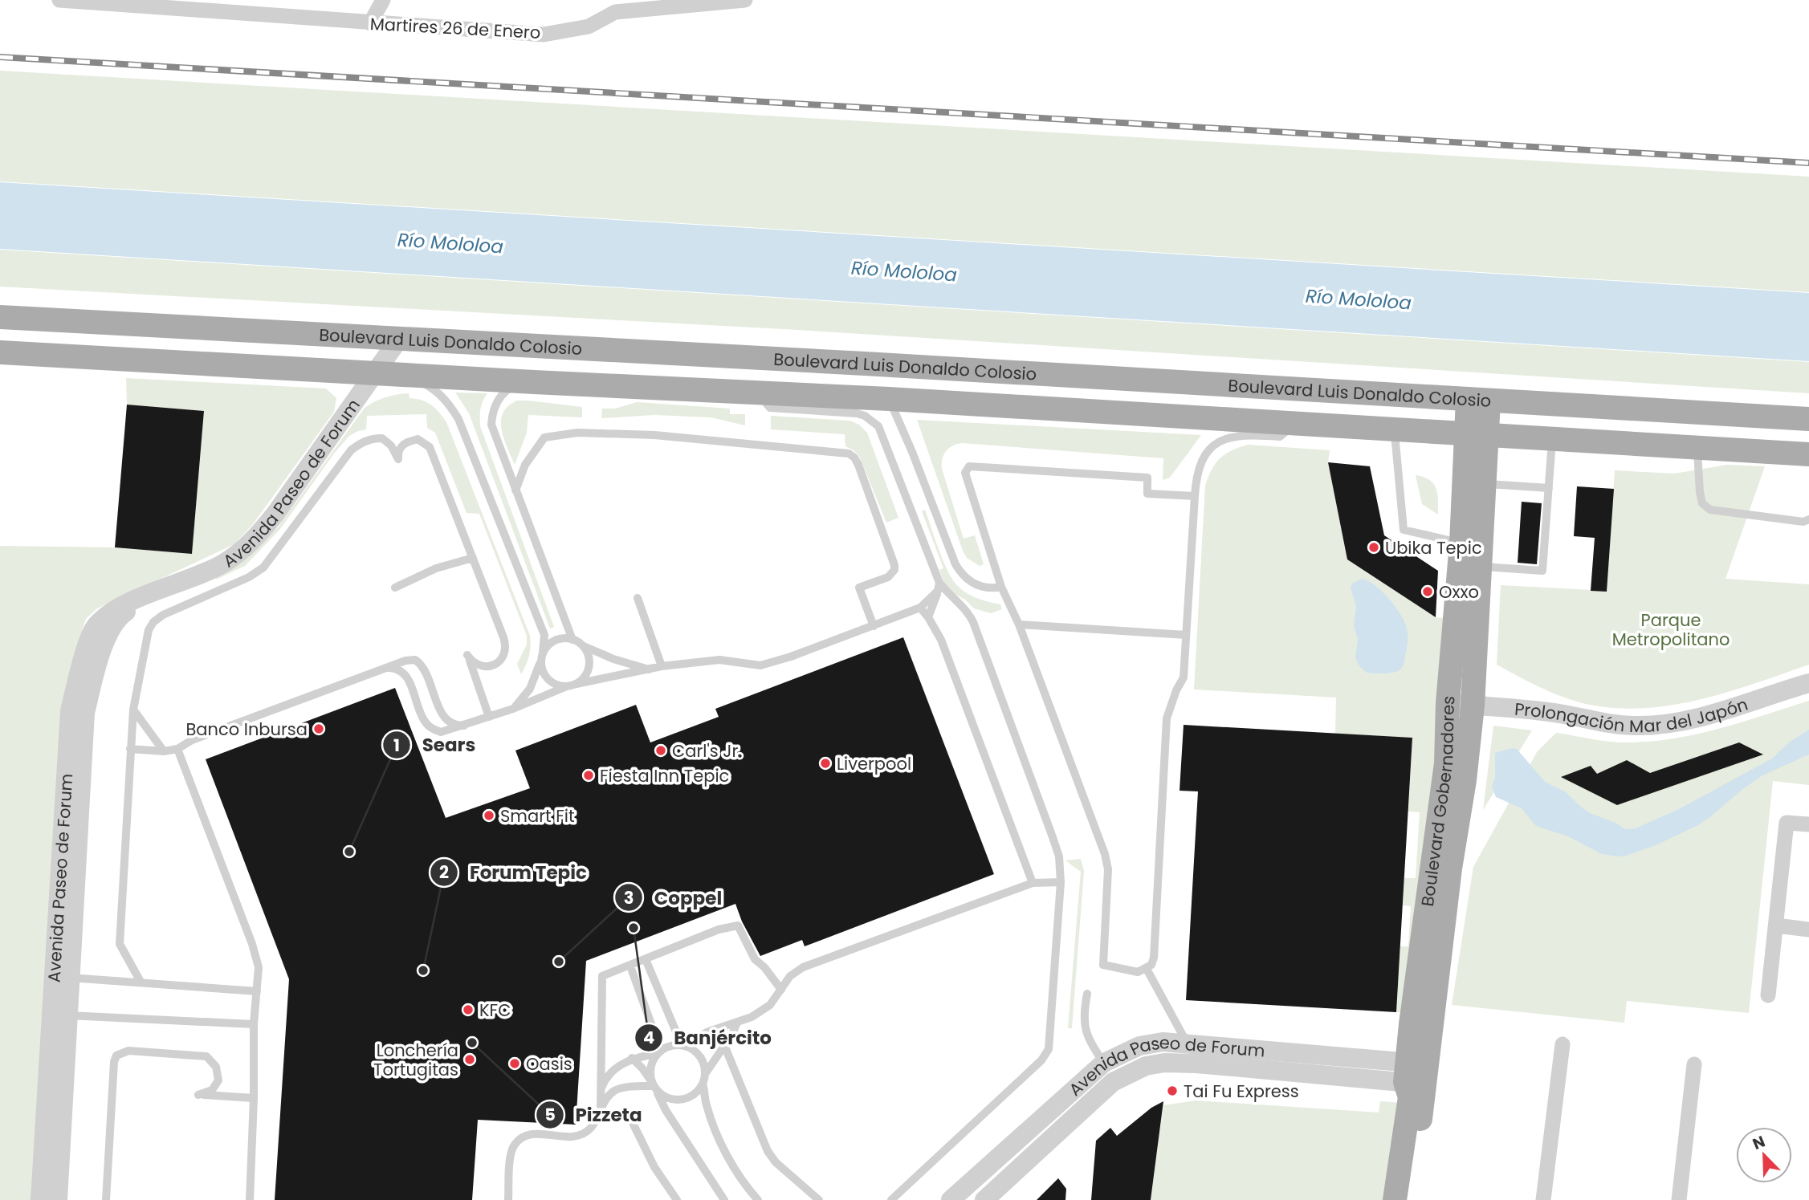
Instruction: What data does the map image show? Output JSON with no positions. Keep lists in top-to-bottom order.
{
  "streets": {
    "main road": ["Boulevard Luis Donaldo Colosio", "Boulevard Gobernadores"],
    "street": ["Martires 26 de Enero", "Avenida Paseo de Forum", "Prolongación Mar del Japón"]
  },
  "crossings": [
    ["Boulevard Luis Donaldo Colosio", "Avenida Paseo de Forum"],
    ["Boulevard Luis Donaldo Colosio", "Boulevard Gobernadores"],
    ["Avenida Paseo de Forum", "Boulevard Gobernadores"],
    ["Prolongación Mar del Japón", "Boulevard Gobernadores"]
  ],
  "water": ["Río Mololoa"],
  "parks": ["Parque Metropolitano"],
  "places": [
    "Ubika Tepic",
    "Oxxo",
    "Banco Inbursa",
    "Carl's Jr.",
    "Liverpool",
    "Fiesta Inn Tepic",
    "Smart Fit",
    "Sears",
    "Banjército",
    "Coppel",
    "Forum Tepic",
    "KFC",
    "Pizzeta",
    "Lonchería Tortugitas",
    "Oasis",
    "Tai Fu Express"
  ],
  "north": "top left"
}
